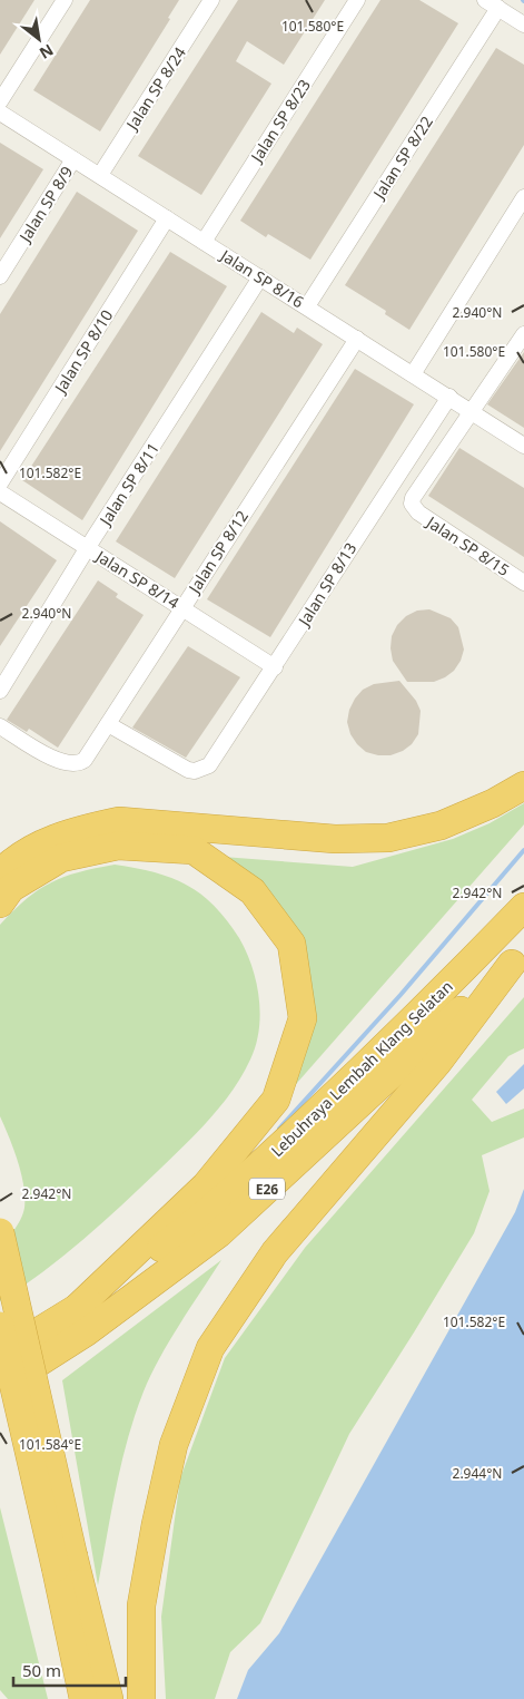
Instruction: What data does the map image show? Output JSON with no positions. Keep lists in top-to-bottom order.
{
  "streets": {
    "highway": ["Lebuhraya Lembah Klang Selatan", "E26"],
    "street": [
      "Jalan SP 8/24",
      "Jalan SP 8/23",
      "Jalan SP 8/22",
      "Jalan SP 8/9",
      "Jalan SP 8/16",
      "Jalan SP 8/10",
      "Jalan SP 8/11",
      "Jalan SP 8/15",
      "Jalan SP 8/12",
      "Jalan SP 8/14",
      "Jalan SP 8/13"
    ]
  },
  "crossings": [
    ["Jalan SP 8/24", "Jalan SP 8/16"],
    ["Jalan SP 8/23", "Jalan SP 8/16"],
    ["Jalan SP 8/22", "Jalan SP 8/16"],
    ["Jalan SP 8/9", "Jalan SP 8/16"],
    ["Jalan SP 8/16", "Jalan SP 8/10"],
    ["Jalan SP 8/16", "Jalan SP 8/11"],
    ["Jalan SP 8/16", "Jalan SP 8/15"],
    ["Jalan SP 8/16", "Jalan SP 8/12"],
    ["Jalan SP 8/16", "Jalan SP 8/13"],
    ["Jalan SP 8/11", "Jalan SP 8/14"],
    ["Jalan SP 8/12", "Jalan SP 8/14"],
    ["Jalan SP 8/12", "Jalan SP 8/13"],
    ["Jalan SP 8/14", "Jalan SP 8/13"]
  ],
  "scale_bar": "50 m",
  "north": "bottom right",
  "coordinates": [
    "101.580°E",
    "2.940°N",
    "101.582°E",
    "2.942°N",
    "101.584°E",
    "2.944°N"
  ]
}
